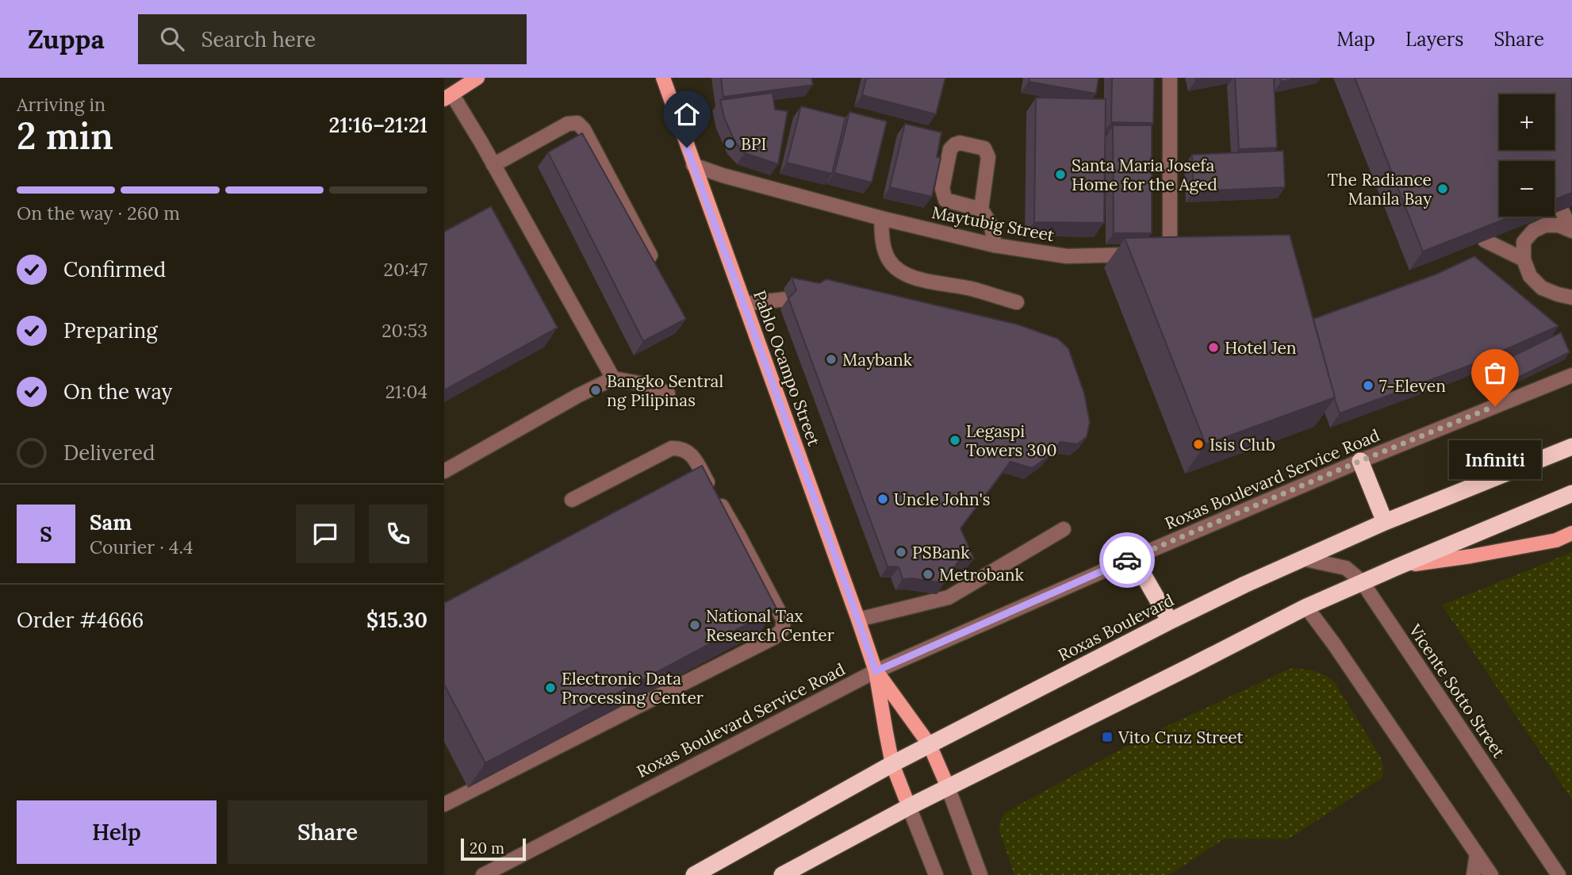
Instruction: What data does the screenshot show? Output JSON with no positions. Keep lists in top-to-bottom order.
{
  "streets": {
    "highway": ["Roxas Boulevard"],
    "main road": ["Pablo Ocampo Street"],
    "street": ["Maytubig Street", "Roxas Boulevard Service Road", "Vicente Sotto Street"]
  },
  "crossings": [
    ["Maytubig Street", "Pablo Ocampo Street"],
    ["Pablo Ocampo Street", "Roxas Boulevard Service Road"],
    ["Pablo Ocampo Street", "Roxas Boulevard"],
    ["Roxas Boulevard", "Vicente Sotto Street"]
  ],
  "places": {
    "other": [
      "BPI",
      "Santa Maria Josefa Home for the Aged",
      "The Radiance Manila Bay",
      "Hotel Jen",
      "Maybank",
      "7-Eleven",
      "Bangko Sentral ng Pilipinas",
      "Infiniti",
      "Legaspi Towers 300",
      "Isis Club",
      "Uncle John's",
      "PSBank",
      "Metrobank",
      "National Tax Research Center",
      "Electronic Data Processing Center"
    ],
    "transit": ["Vito Cruz Street"]
  },
  "scale_bar": "20 m",
  "page": {
    "header": "Zuppa",
    "search": "Search here",
    "nav": ["Map", "Layers", "Share"],
    "heading": ["2 min", "Arriving in", "21:16–21:21"],
    "panel": [
      "Sam",
      "Courier · 4.4",
      "Order #4666",
      "$15.30"
    ],
    "map_buttons": ["+", "−"],
    "bar": "On the way · 260 m",
    "list": [
      ["Confirmed", "20:47"],
      ["Preparing", "20:53"],
      ["On the way", "21:04"],
      "Delivered"
    ],
    "bubble": "Infiniti",
    "round": "S",
    "buttons": ["Help", "Share"],
    "scale": "20 m"
  }
}
